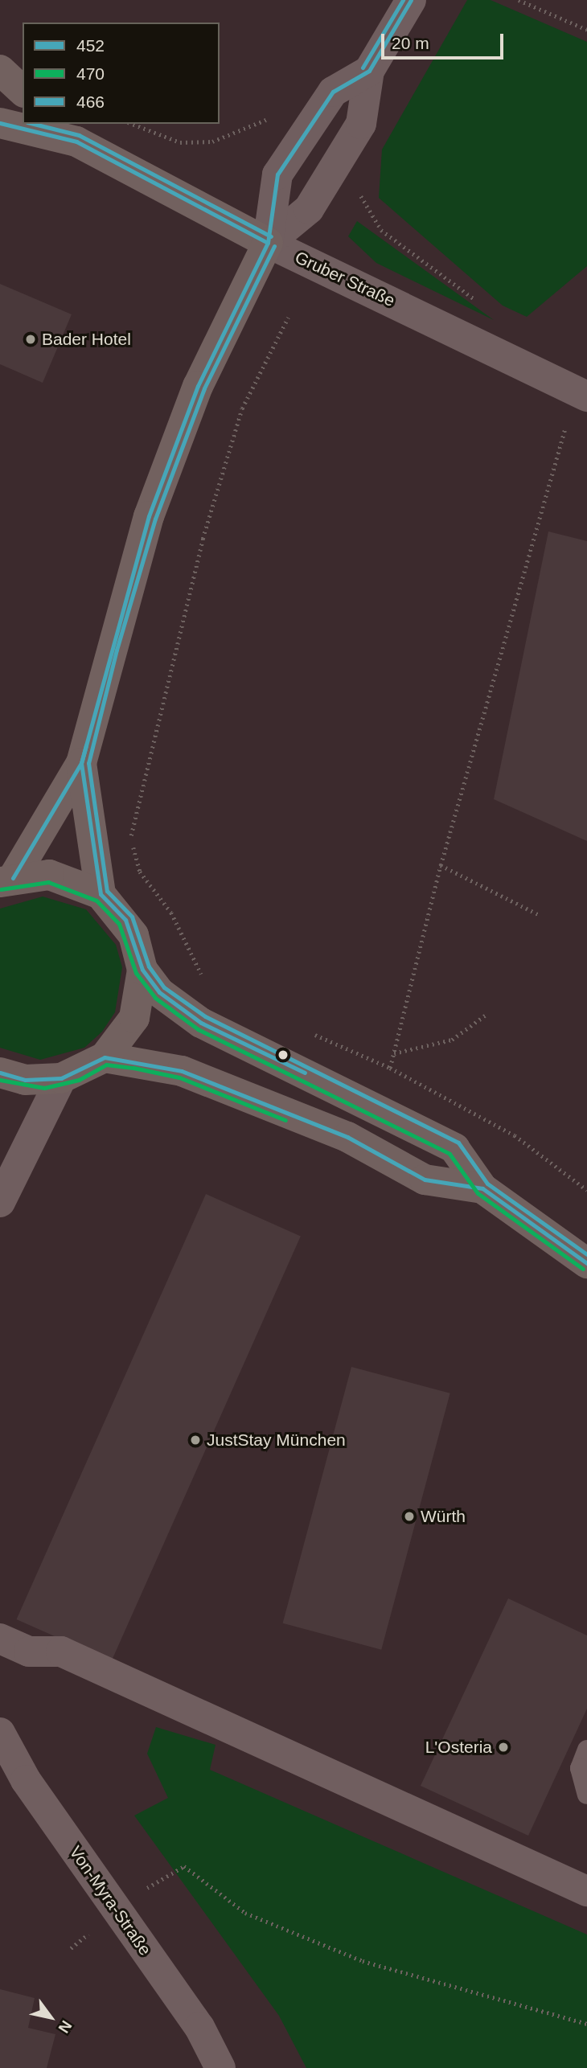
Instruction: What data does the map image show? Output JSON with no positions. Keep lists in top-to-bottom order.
{
  "streets": {
    "street": ["Gruber Straße", "Von-Myra-Straße"]
  },
  "places": [
    "Bader Hotel",
    "JustStay München",
    "Würth",
    "L'Osteria"
  ],
  "lines": ["transit line 452", "transit line 466", "transit line 470"],
  "legend": ["452", "470", "466"],
  "scale_bar": "20 m",
  "north": "bottom right"
}
